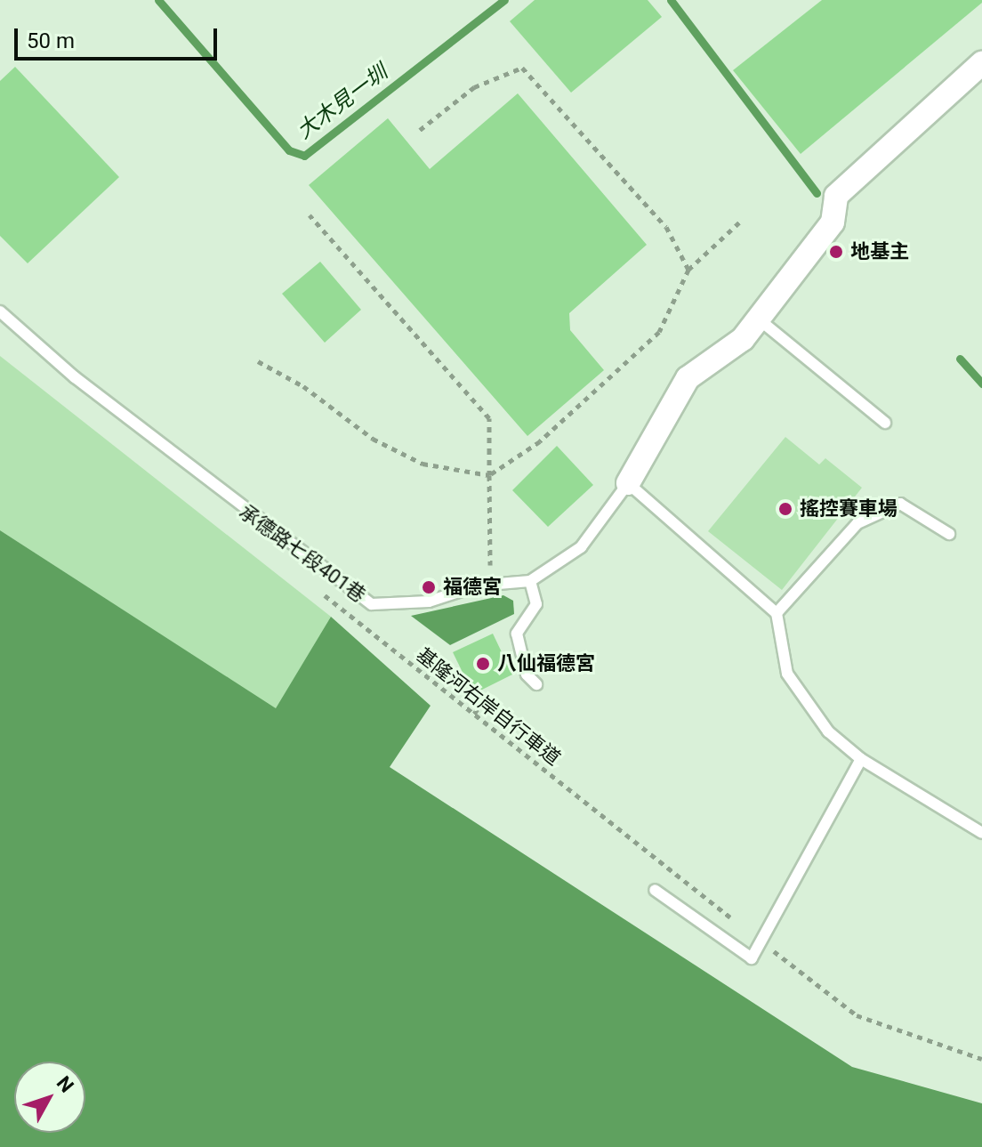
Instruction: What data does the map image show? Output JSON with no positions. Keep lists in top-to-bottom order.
{
  "streets": {
    "lane": ["承德路七段401巷"],
    "path": ["基隆河右岸自行車道"]
  },
  "water": ["大木見一圳"],
  "places": [
    "地基主",
    "搖控賽車場",
    "福德宮",
    "八仙福德宮"
  ],
  "scale_bar": "50 m",
  "north": "top right"
}
